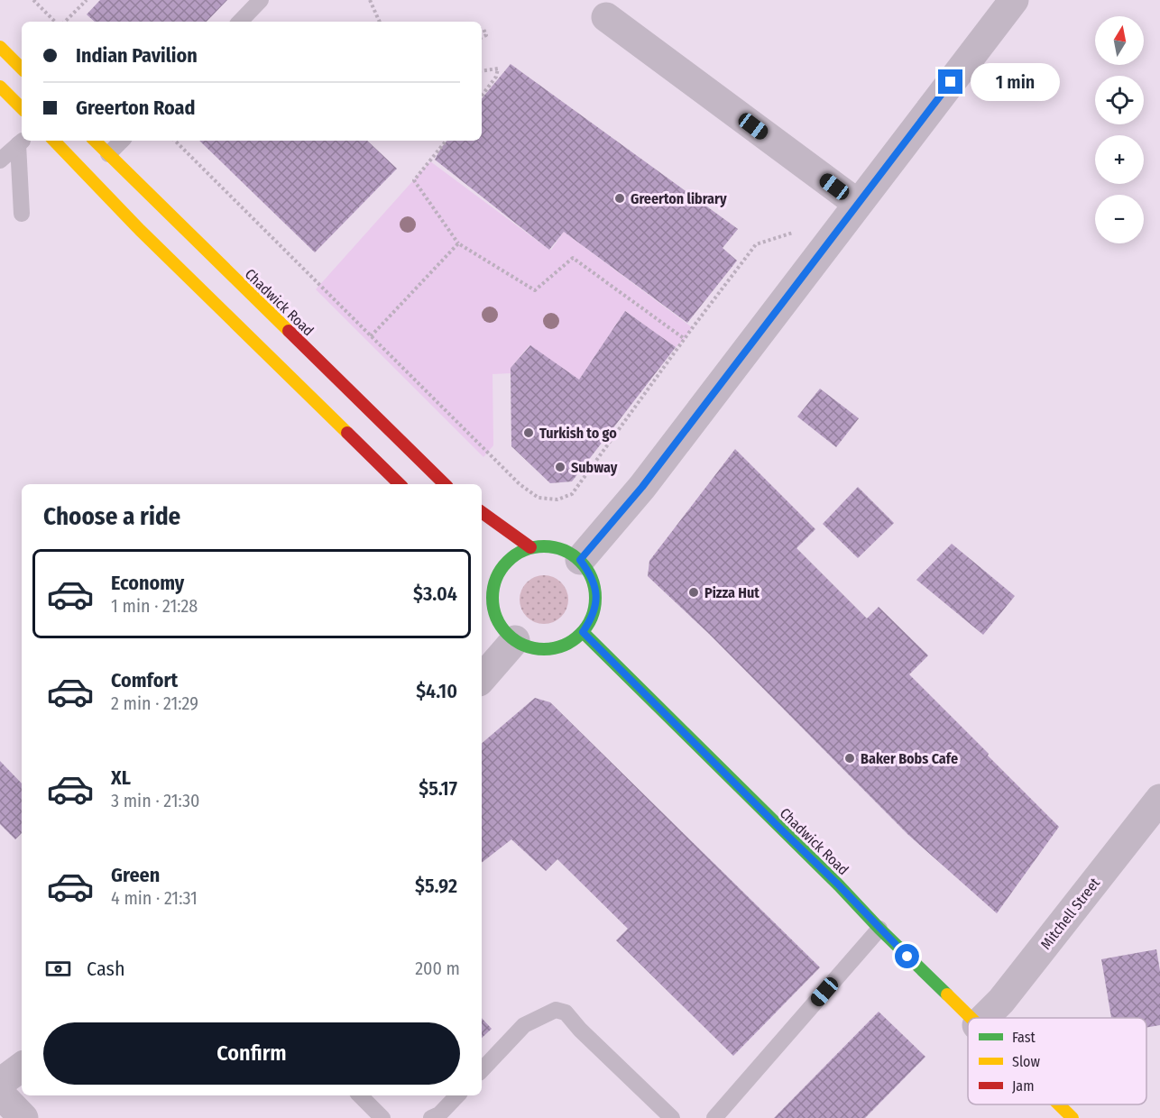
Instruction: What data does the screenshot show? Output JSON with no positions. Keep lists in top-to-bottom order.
{
  "streets": {
    "street": ["Chadwick Road", "Mitchell Street"]
  },
  "places": [
    "Greerton library",
    "Turkish to go",
    "Subway",
    "Pizza Hut",
    "Baker Bobs Cafe"
  ],
  "legend": ["Fast", "Slow", "Jam"],
  "north": "top",
  "page": {
    "map_buttons": ["+", "−"],
    "banner": ["Indian Pavilion", "Greerton Road"],
    "bubble": "1 min",
    "heading": "Choose a ride",
    "list": [
      {
        "name": "Economy",
        "note": "1 min · 21:28",
        "value": "$3.04"
      },
      {
        "name": "Comfort",
        "note": "2 min · 21:29",
        "value": "$4.10"
      },
      {
        "name": "XL",
        "note": "3 min · 21:30",
        "value": "$5.17"
      },
      {
        "name": "Green",
        "note": "4 min · 21:31",
        "value": "$5.92"
      }
    ],
    "pay": ["Cash", "200 m"],
    "buttons": "Confirm"
  }
}
